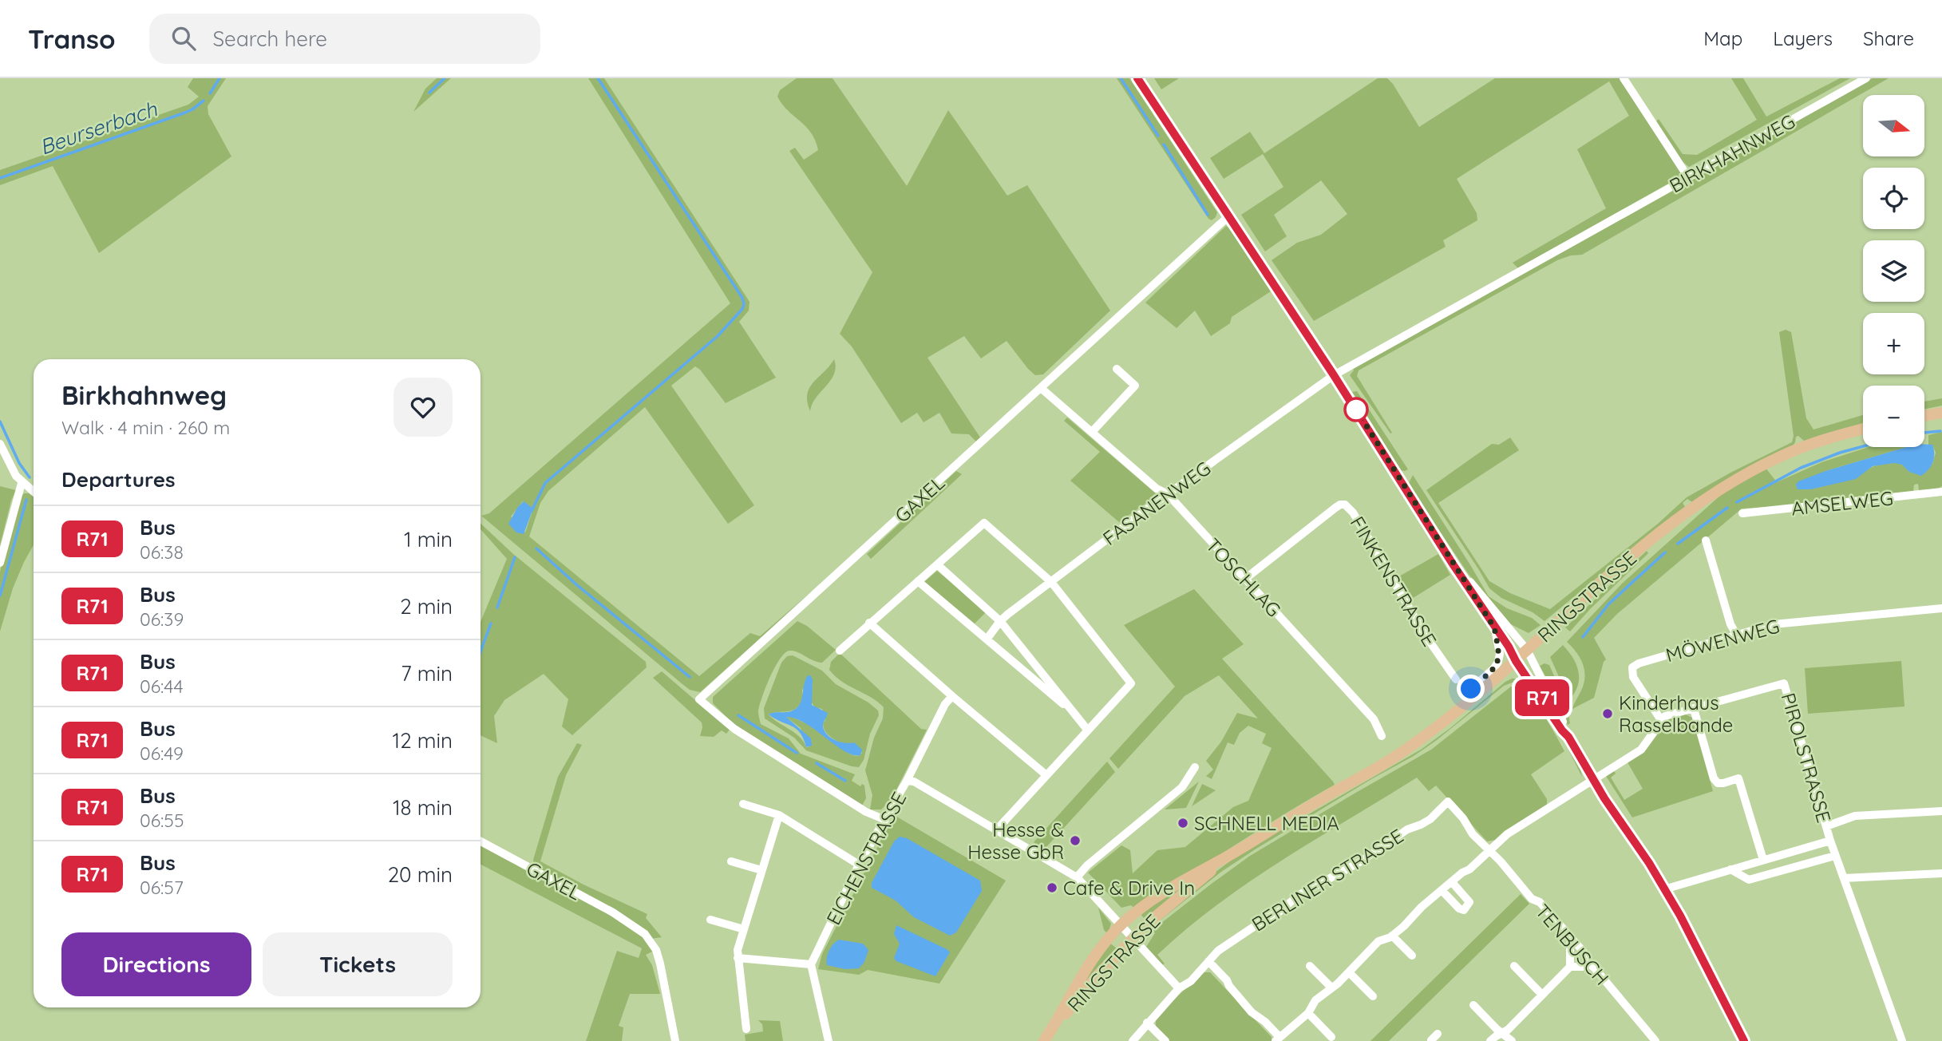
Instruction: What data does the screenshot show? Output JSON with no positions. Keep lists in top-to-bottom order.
{
  "streets": {
    "main road": ["RINGSTRASSE"],
    "street": [
      "BIRKHAHNWEG",
      "GAXEL",
      "FASANENWEG",
      "AMSELWEG",
      "TOSCHLAG",
      "FINKENSTRASSE",
      "MÖWENWEG",
      "PIROLSTRASSE",
      "EICHENSTRASSE",
      "BERLINER STRASSE",
      "TENBUSCH"
    ]
  },
  "crossings": [
    ["BIRKHAHNWEG", "FASANENWEG"],
    ["GAXEL", "TOSCHLAG"],
    ["GAXEL", "EICHENSTRASSE"],
    ["FASANENWEG", "TOSCHLAG"],
    ["TOSCHLAG", "FINKENSTRASSE"],
    ["RINGSTRASSE", "EICHENSTRASSE"],
    ["MÖWENWEG", "PIROLSTRASSE"],
    ["BERLINER STRASSE", "TENBUSCH"]
  ],
  "water": ["Beurserbach"],
  "places": [
    "Kinderhaus Rasselbande",
    "SCHNELL MEDIA",
    "Hesse & Hesse GbR",
    "Cafe & Drive In"
  ],
  "lines": ["bus line R71"],
  "north": "right",
  "page": {
    "header": "Transo",
    "search": "Search here",
    "nav": ["Map", "Layers", "Share"],
    "on_map": "R71",
    "map_buttons": ["+", "−"],
    "heading": [
      ["Birkhahnweg", "Walk · 4 min · 260 m"],
      "Departures"
    ],
    "list": [
      {
        "mark": "R71",
        "name": "Bus",
        "note": "06:38",
        "value": "1 min"
      },
      {
        "mark": "R71",
        "name": "Bus",
        "note": "06:39",
        "value": "2 min"
      },
      {
        "mark": "R71",
        "name": "Bus",
        "note": "06:44",
        "value": "7 min"
      },
      {
        "mark": "R71",
        "name": "Bus",
        "note": "06:49",
        "value": "12 min"
      },
      {
        "mark": "R71",
        "name": "Bus",
        "note": "06:55",
        "value": "18 min"
      },
      {
        "mark": "R71",
        "name": "Bus",
        "note": "06:57",
        "value": "20 min"
      }
    ],
    "buttons": ["Directions", "Tickets"]
  }
}
